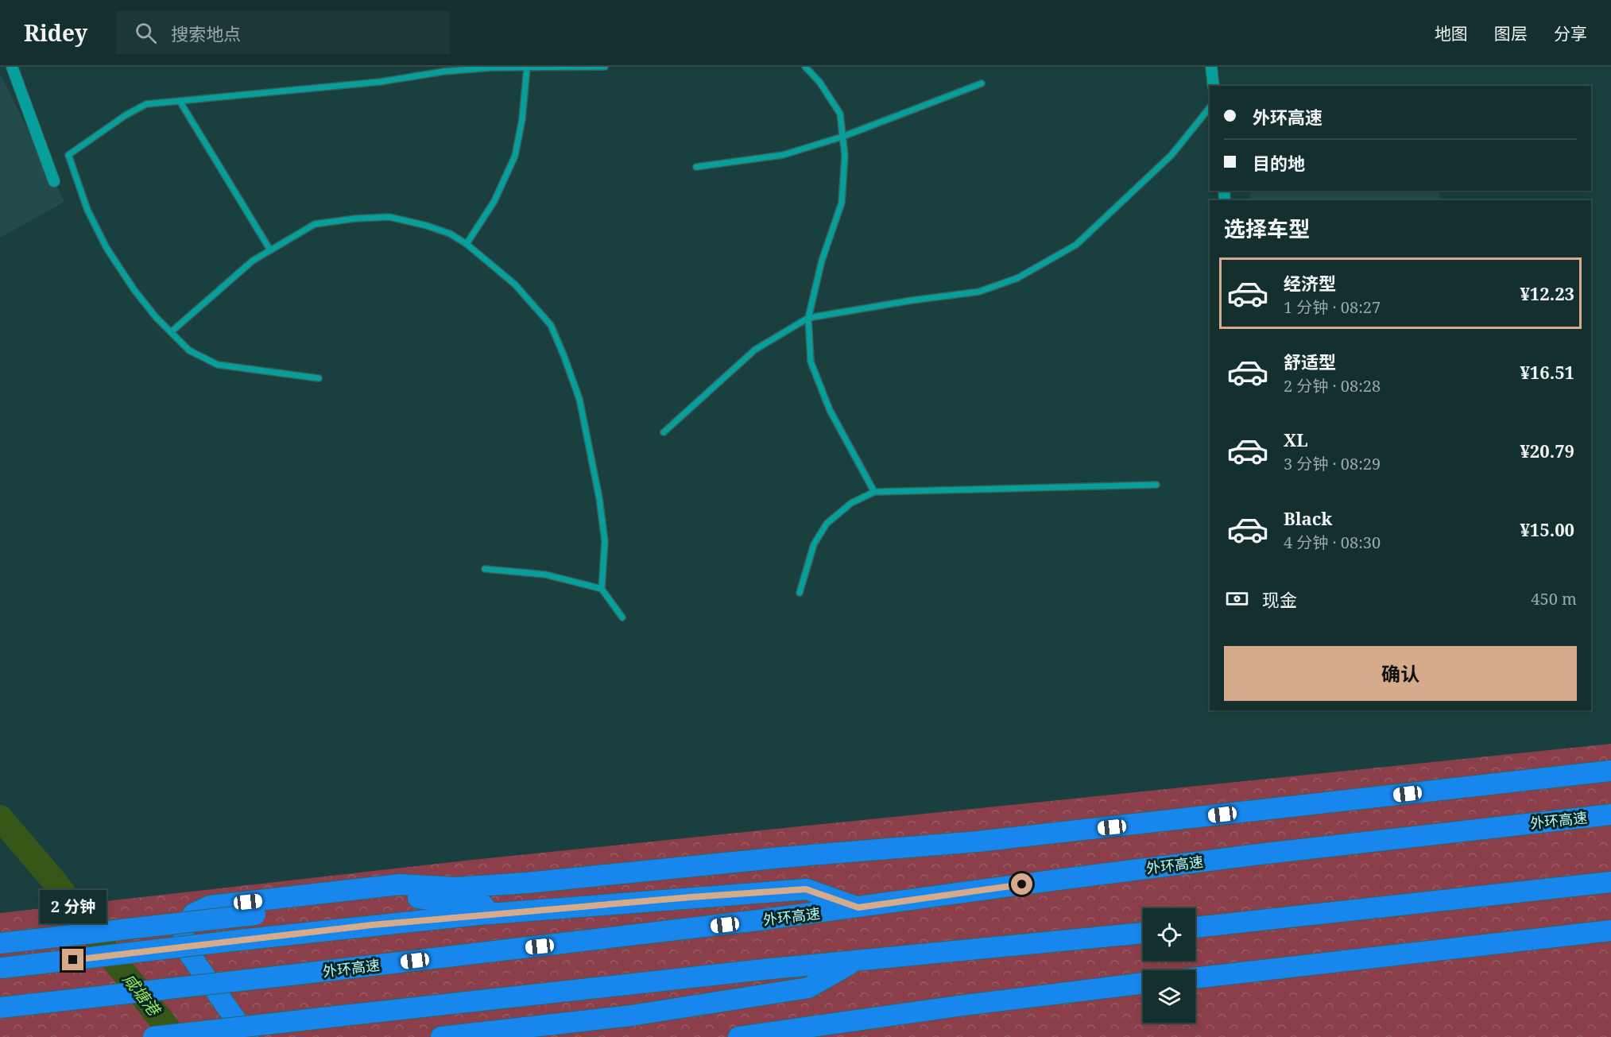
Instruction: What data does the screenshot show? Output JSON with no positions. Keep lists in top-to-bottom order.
{
  "streets": {
    "highway": ["外环高速"]
  },
  "water": ["咸塘港"],
  "page": {
    "header": "Ridey",
    "search": "搜索地点",
    "nav": ["地图", "图层", "分享"],
    "banner": ["外环高速", "目的地"],
    "heading": "选择车型",
    "list": [
      {
        "name": "经济型",
        "note": "1 分钟 · 08:27",
        "value": "¥12.23"
      },
      {
        "name": "舒适型",
        "note": "2 分钟 · 08:28",
        "value": "¥16.51"
      },
      {
        "name": "XL",
        "note": "3 分钟 · 08:29",
        "value": "¥20.79"
      },
      {
        "name": "Black",
        "note": "4 分钟 · 08:30",
        "value": "¥15.00"
      }
    ],
    "pay": ["现金", "450 m"],
    "buttons": "确认",
    "bubble": "2 分钟"
  }
}
